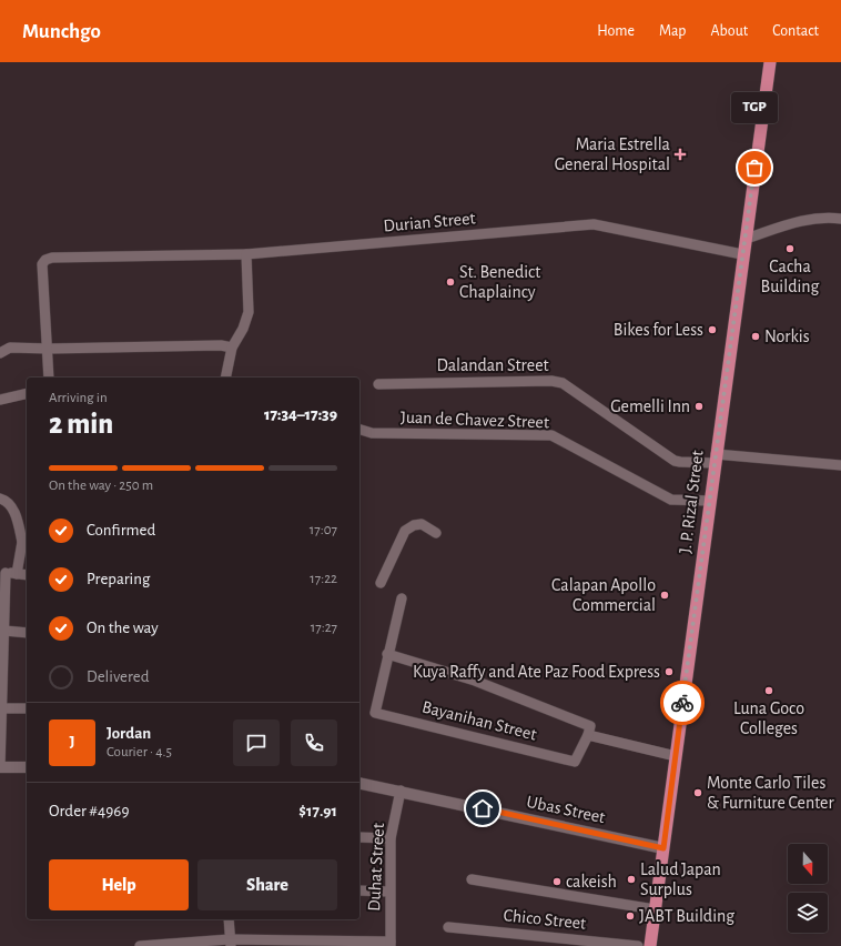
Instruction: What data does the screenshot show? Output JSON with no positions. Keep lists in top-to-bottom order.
{
  "streets": {
    "highway": ["J. P. Rizal Street"],
    "street": [
      "Durian Street",
      "Dalandan Street",
      "Juan de Chavez Street",
      "Bayanihan Street",
      "Ubas Street",
      "Duhat Street",
      "Chico Street"
    ]
  },
  "crossings": [
    ["Durian Street", "J. P. Rizal Street"],
    ["Dalandan Street", "J. P. Rizal Street"],
    ["Juan de Chavez Street", "J. P. Rizal Street"],
    ["J. P. Rizal Street", "Ubas Street"],
    ["Ubas Street", "Duhat Street"]
  ],
  "places": {
    "health": ["Maria Estrella General Hospital"],
    "other": [
      "TGP",
      "Cacha Building",
      "St. Benedict Chaplaincy",
      "Bikes for Less",
      "Norkis",
      "Gemelli Inn",
      "Calapan Apollo Commercial",
      "Kuya Raffy and Ate Paz Food Express",
      "Luna Goco Colleges",
      "Monte Carlo Tiles & Furniture Center",
      "Lalud Japan Surplus",
      "cakeish",
      "JABT Building"
    ]
  },
  "north": "bottom",
  "page": {
    "header": "Munchgo",
    "nav": [
      "Home",
      "Map",
      "About",
      "Contact"
    ],
    "bubble": "TGP",
    "heading": ["2 min", "Arriving in", "17:34–17:39"],
    "panel": [
      "Jordan",
      "Courier · 4.5",
      "Order #4969",
      "$17.91"
    ],
    "bar": "On the way · 250 m",
    "list": [
      ["Confirmed", "17:07"],
      ["Preparing", "17:22"],
      ["On the way", "17:27"],
      "Delivered"
    ],
    "round": "J",
    "buttons": ["Help", "Share"]
  }
}
